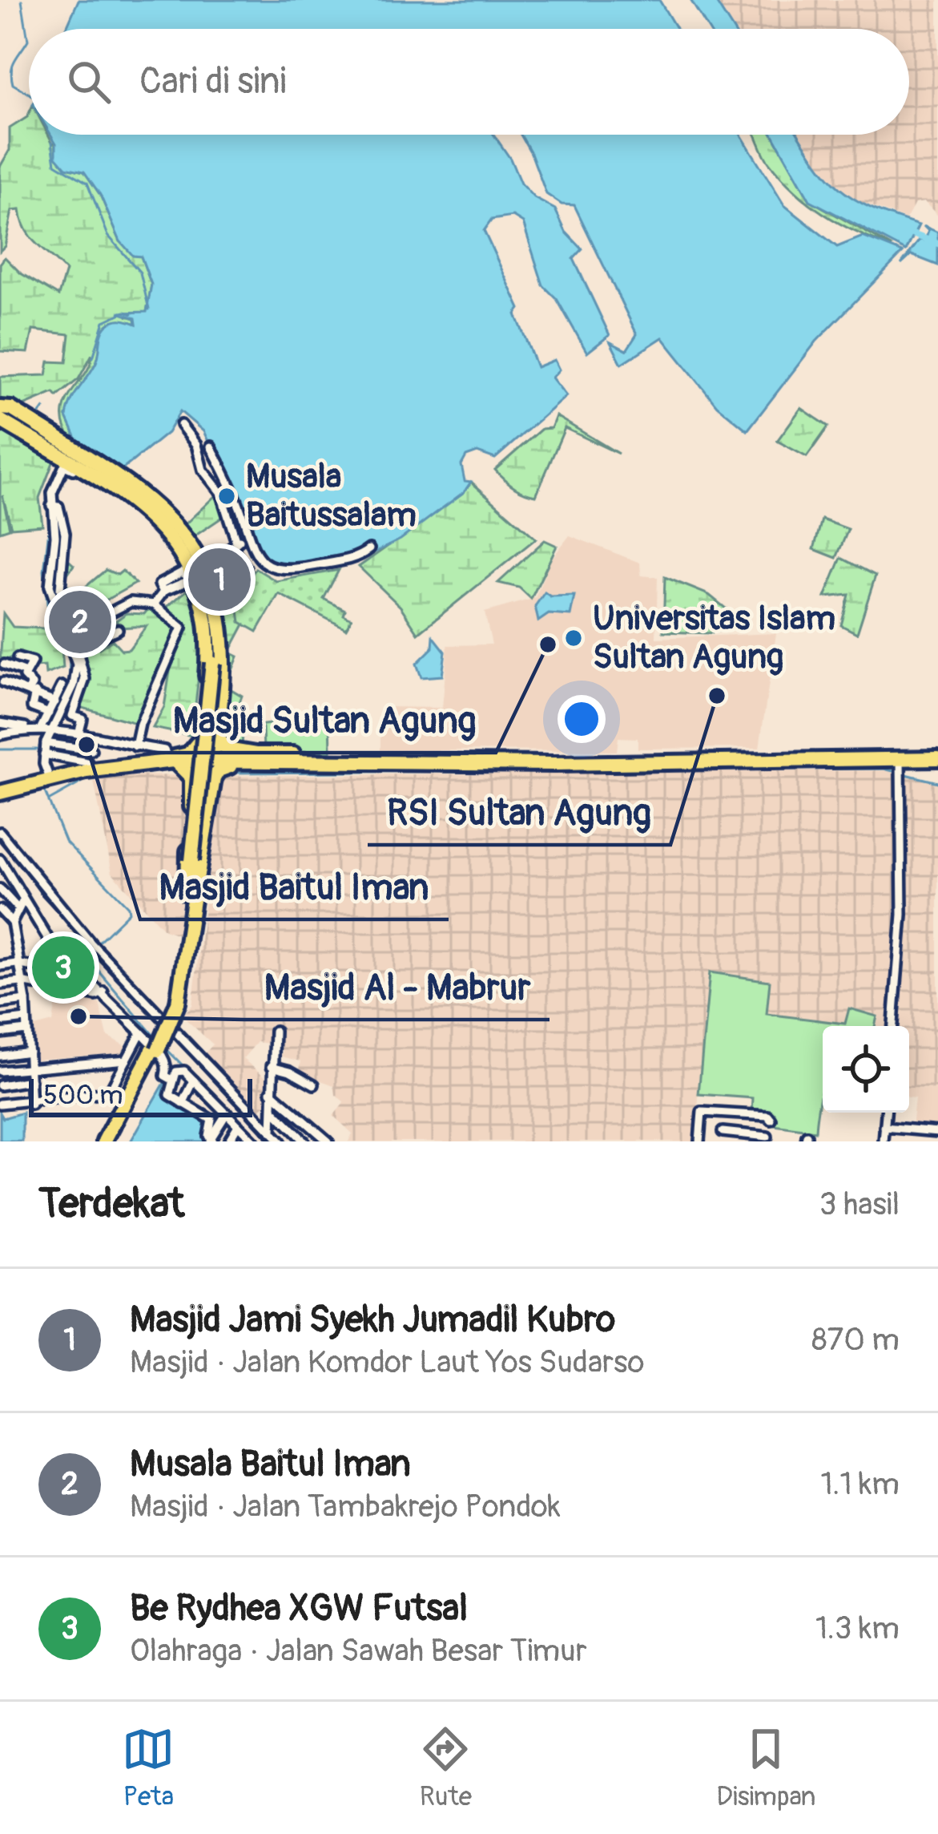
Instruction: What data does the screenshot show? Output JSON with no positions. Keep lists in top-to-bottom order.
{
  "places": [
    "Musala Baitussalam",
    "Universitas Islam Sultan Agung",
    "Masjid Sultan Agung",
    "RSI Sultan Agung",
    "Masjid Baitul Iman",
    "Masjid Al - Mabrur"
  ],
  "scale_bar": "500 m",
  "page": {
    "search": "Cari di sini",
    "pins": ["1", "2", "3"],
    "scale": "500 m",
    "heading": ["Terdekat", "3 hasil"],
    "list": [
      {
        "mark": "1",
        "name": "Masjid Jami Syekh Jumadil Kubro",
        "note": "Masjid · Jalan Komdor Laut Yos Sudarso",
        "value": "870 m"
      },
      {
        "mark": "2",
        "name": "Musala Baitul Iman",
        "note": "Masjid · Jalan Tambakrejo Pondok",
        "value": "1.1 km"
      },
      {
        "mark": "3",
        "name": "Be Rydhea XGW Futsal",
        "note": "Olahraga · Jalan Sawah Besar Timur",
        "value": "1.3 km"
      }
    ],
    "nav": ["Peta", "Rute", "Disimpan"]
  }
}
